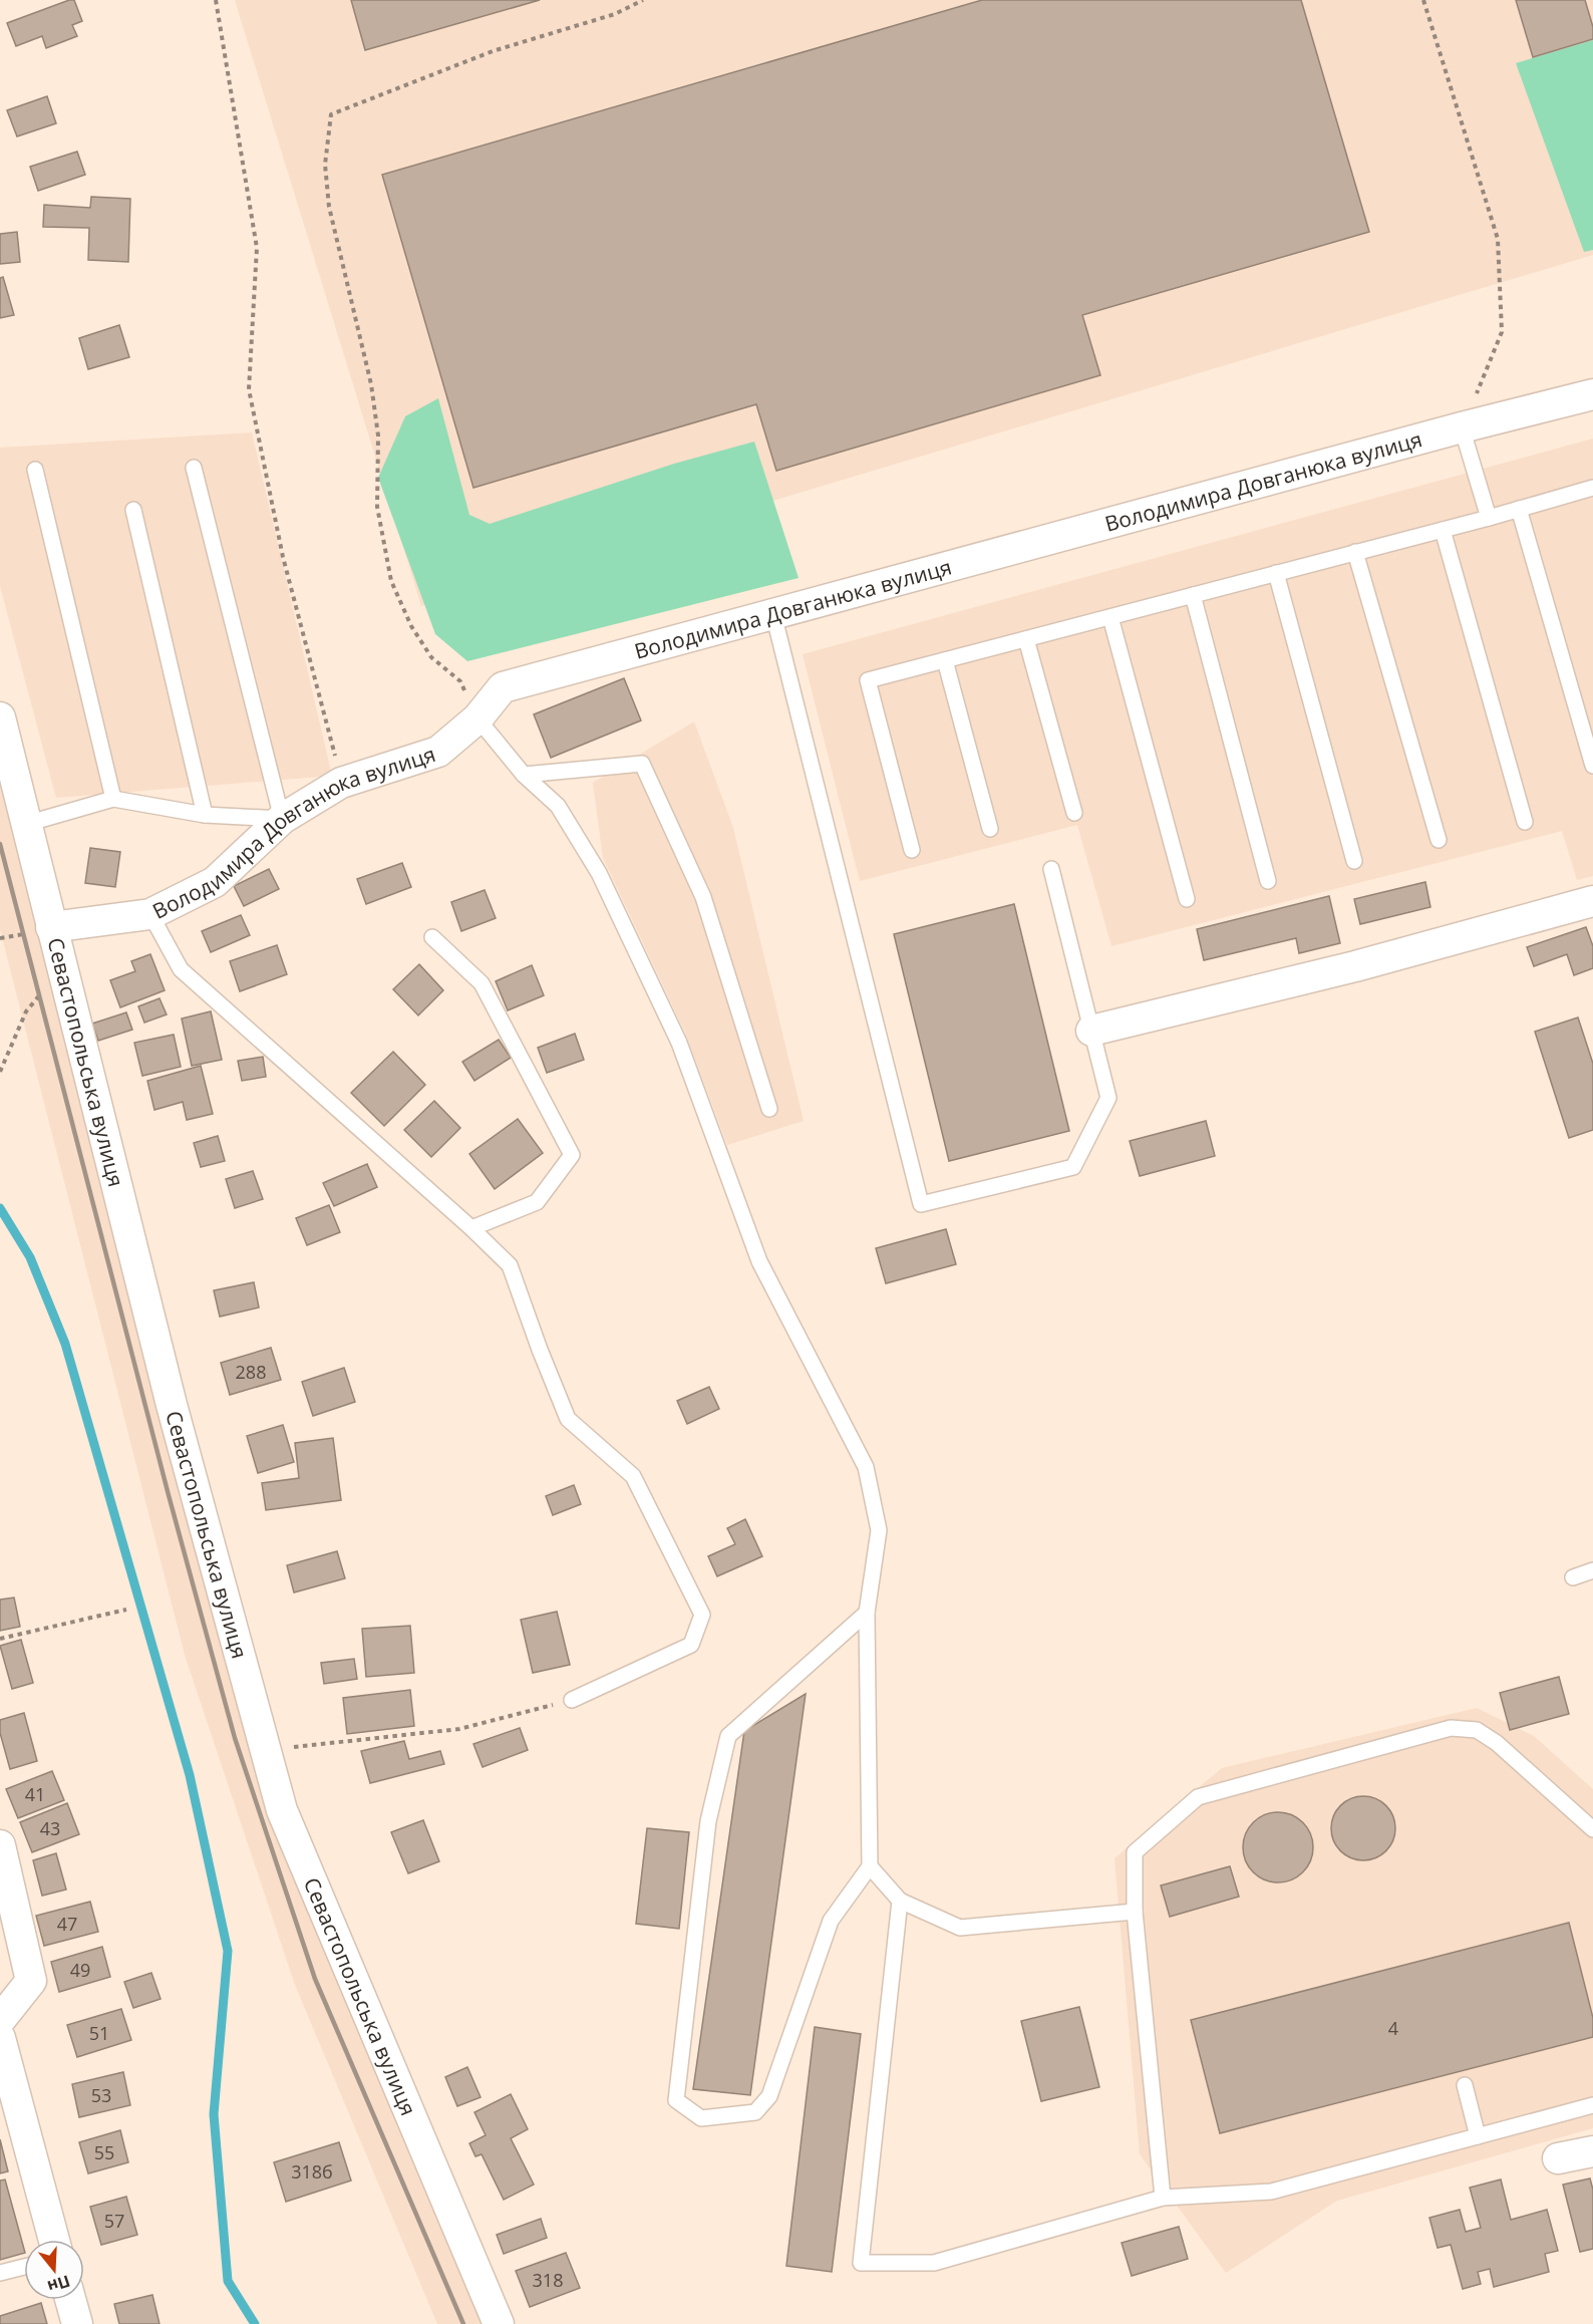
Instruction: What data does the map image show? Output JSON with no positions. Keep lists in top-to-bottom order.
{
  "streets": {
    "street": ["Володимира Довганюка вулиця", "Севастопольська вулиця"]
  },
  "crossings": [
    ["Володимира Довганюка вулиця", "Севастопольська вулиця"]
  ],
  "house_numbers": [
    "288",
    "41",
    "43",
    "47",
    "49",
    "4",
    "51",
    "53",
    "55",
    "318б",
    "57",
    "318"
  ],
  "north": "bottom"
}
